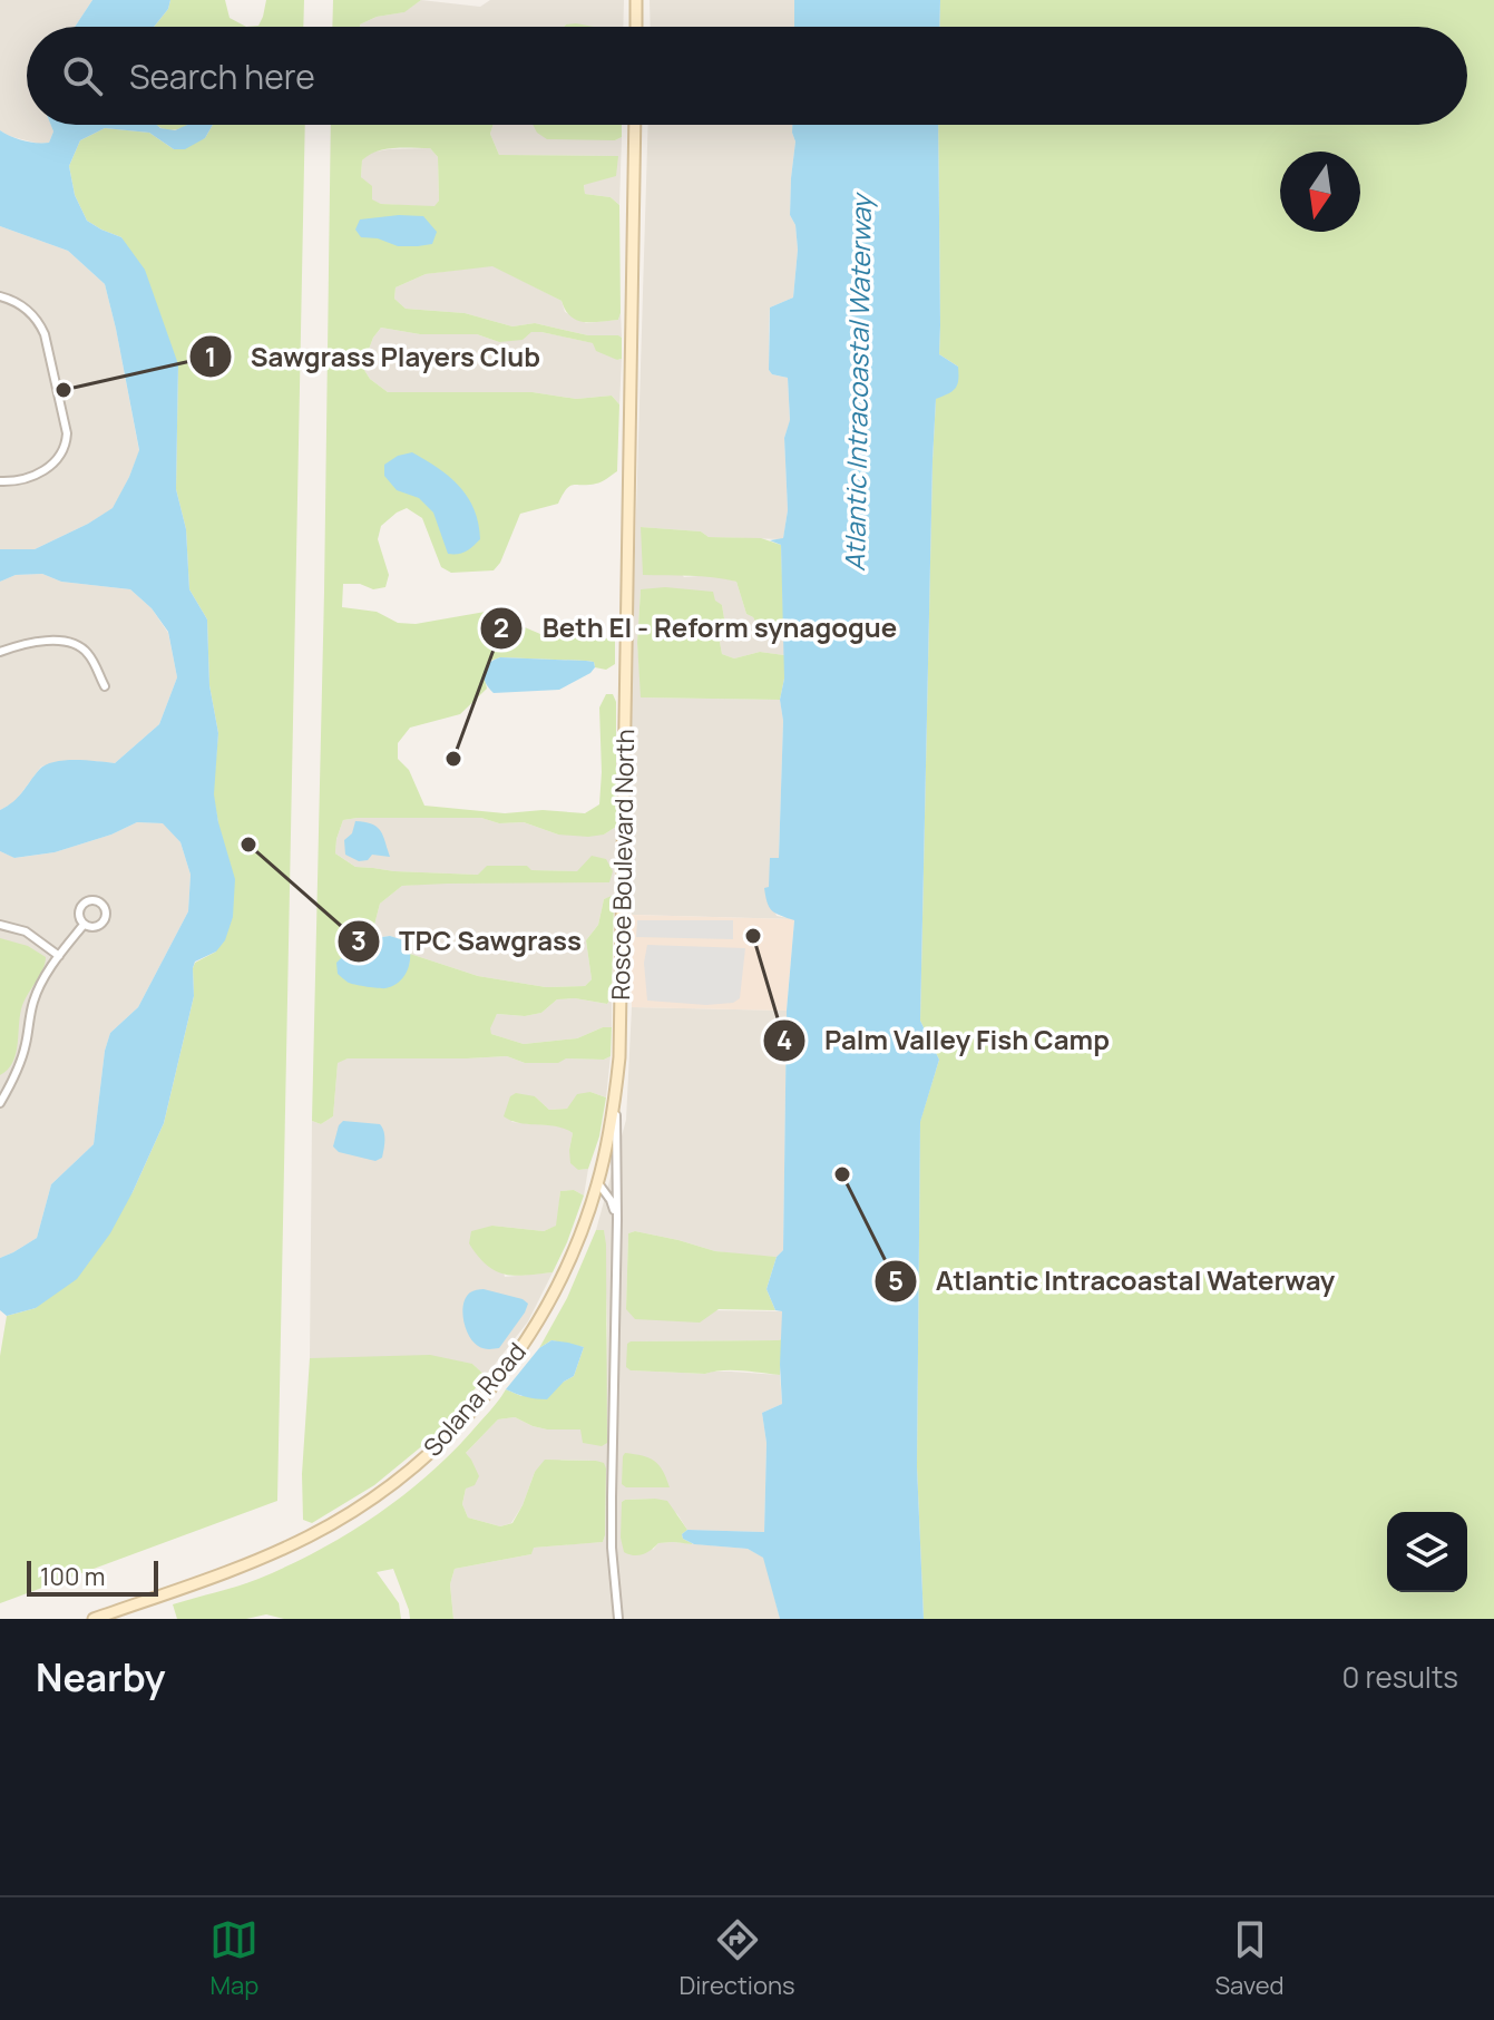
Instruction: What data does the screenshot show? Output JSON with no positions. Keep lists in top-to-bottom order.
{
  "streets": {
    "street": ["Roscoe Boulevard North", "Solana Road"]
  },
  "crossings": [
    ["Roscoe Boulevard North", "Solana Road"]
  ],
  "water": ["Atlantic Intracoastal Waterway"],
  "places": [
    "Sawgrass Players Club",
    "Beth El - Reform synagogue",
    "TPC Sawgrass",
    "Palm Valley Fish Camp",
    "Atlantic Intracoastal Waterway"
  ],
  "scale_bar": "100 m",
  "north": "bottom",
  "page": {
    "search": "Search here",
    "scale": "100 m",
    "heading": ["Nearby", "0 results"],
    "nav": ["Map", "Directions", "Saved"]
  }
}
